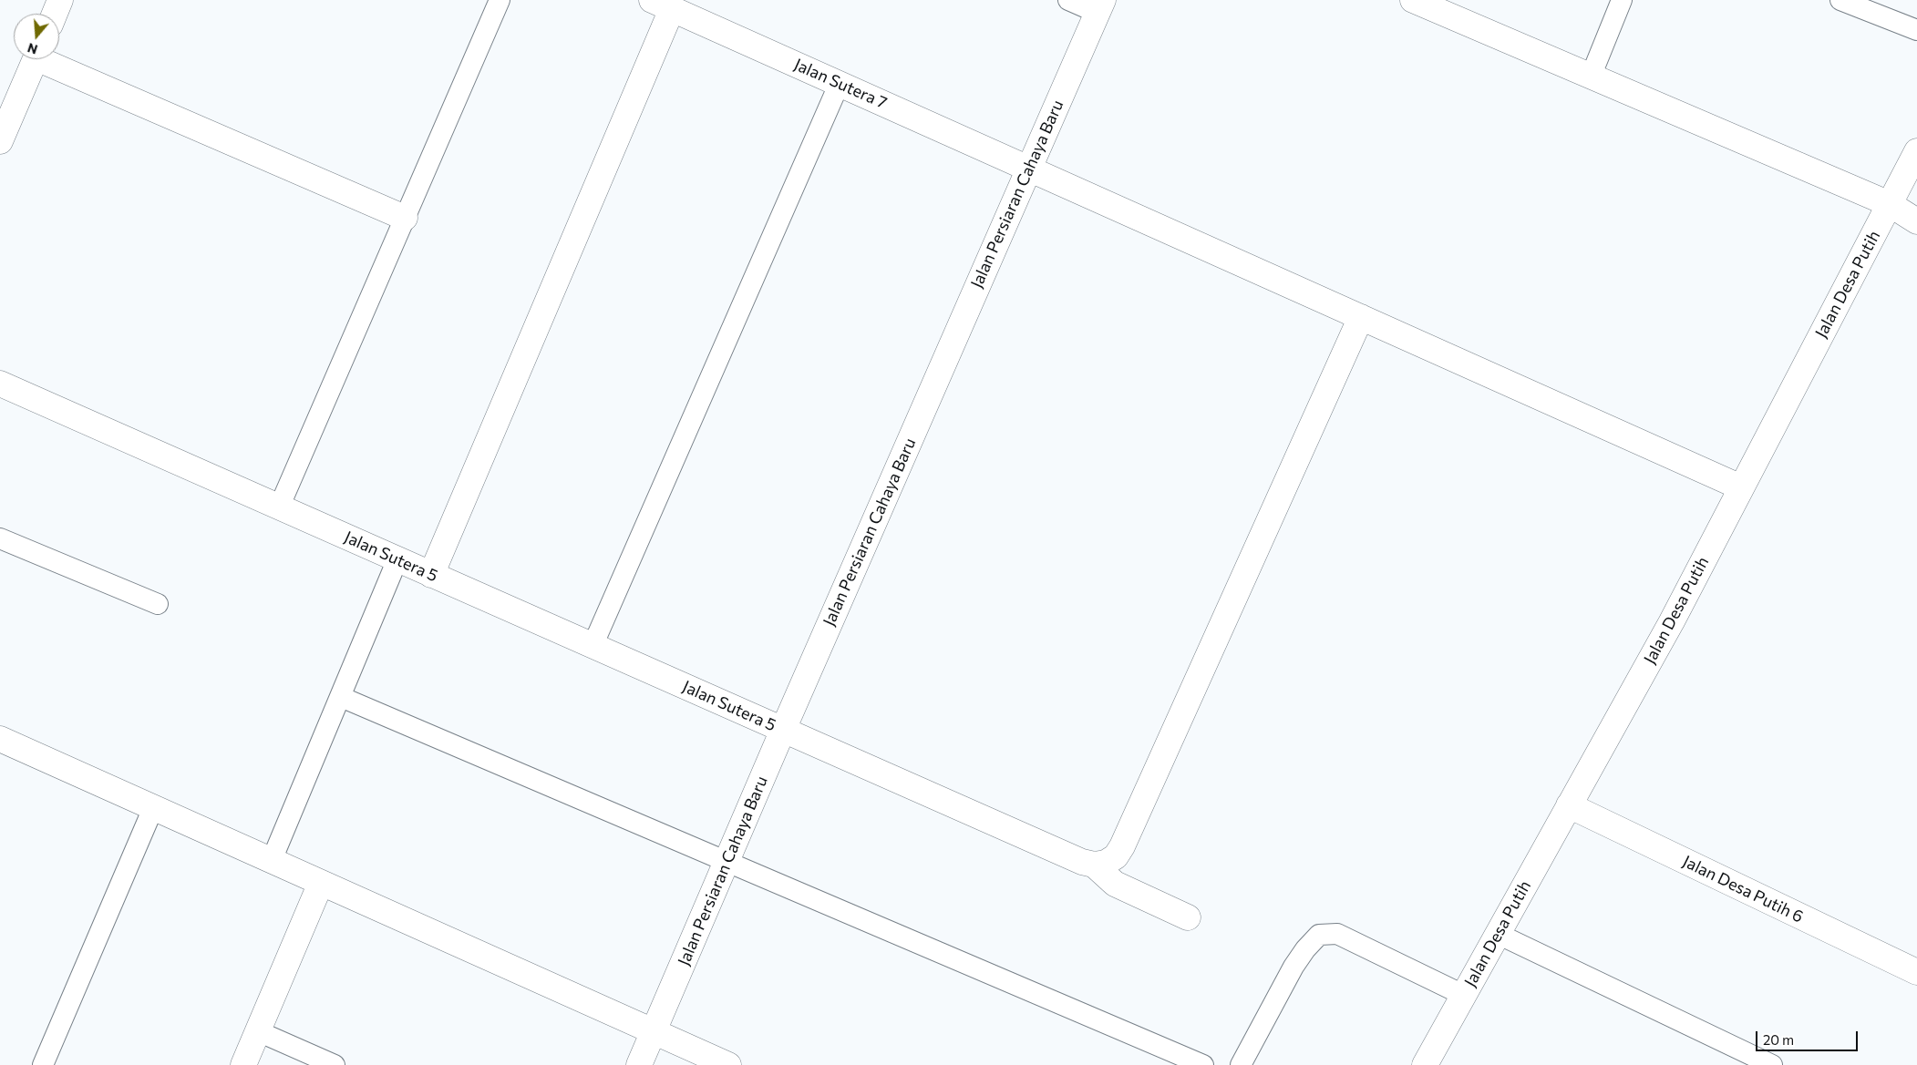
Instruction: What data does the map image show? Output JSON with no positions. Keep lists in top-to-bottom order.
{
  "streets": {
    "street": [
      "Jalan Sutera 7",
      "Jalan Persiaran Cahaya Baru",
      "Jalan Desa Putih",
      "Jalan Sutera 5",
      "Jalan Desa Putih 6"
    ]
  },
  "crossings": [
    ["Jalan Sutera 7", "Jalan Persiaran Cahaya Baru"],
    ["Jalan Sutera 7", "Jalan Desa Putih"],
    ["Jalan Persiaran Cahaya Baru", "Jalan Sutera 5"],
    ["Jalan Desa Putih", "Jalan Desa Putih 6"]
  ],
  "scale_bar": "20 m",
  "north": "bottom"
}
